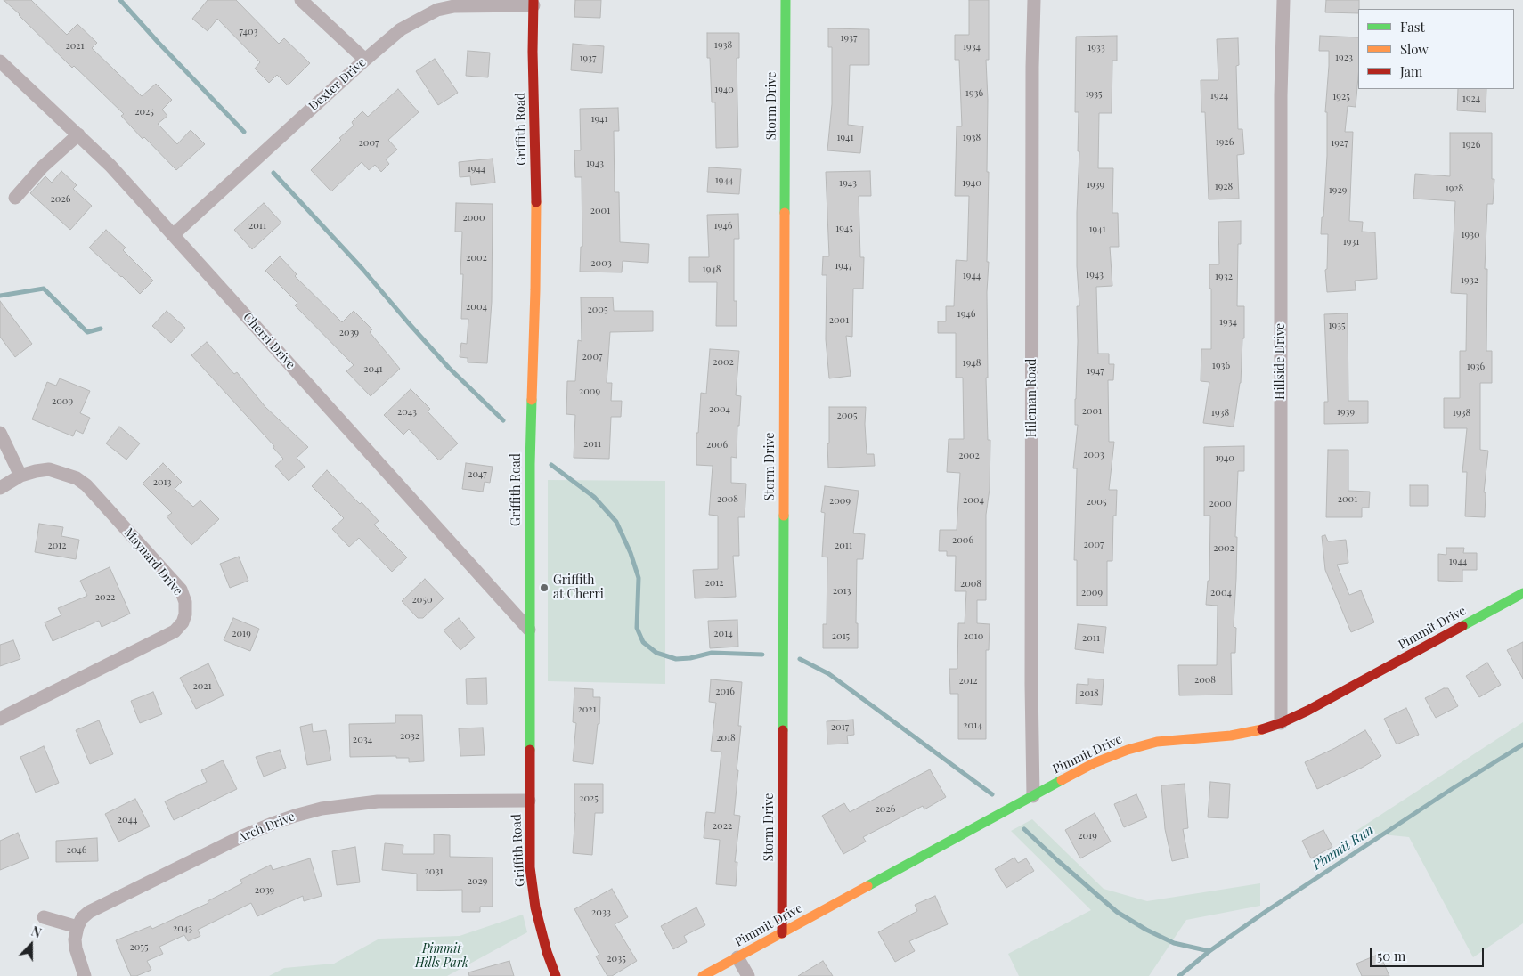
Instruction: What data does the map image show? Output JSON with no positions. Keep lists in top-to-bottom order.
{
  "streets": {
    "street": [
      "Dexter Drive",
      "Storm Drive",
      "Griffith Road",
      "Cherri Drive",
      "Hillside Drive",
      "Hileman Road",
      "Maynard Drive",
      "Pimmit Drive",
      "Arch Drive"
    ]
  },
  "crossings": [
    ["Dexter Drive", "Griffith Road"],
    ["Dexter Drive", "Cherri Drive"],
    ["Storm Drive", "Pimmit Drive"],
    ["Griffith Road", "Cherri Drive"],
    ["Griffith Road", "Arch Drive"],
    ["Hillside Drive", "Pimmit Drive"],
    ["Hileman Road", "Pimmit Drive"]
  ],
  "water": ["Pimmit Run"],
  "parks": ["Pimmit Hills Park"],
  "places": ["Griffith at Cherri"],
  "house_numbers": [
    "7403",
    "1937",
    "1938",
    "2021",
    "1934",
    "1933",
    "1923",
    "1937",
    "1940",
    "1936",
    "1935",
    "1924",
    "1925",
    "1924",
    "2025",
    "1941",
    "1941",
    "1938",
    "1926",
    "2007",
    "1927",
    "1926",
    "1943",
    "1944",
    "1944",
    "1943",
    "1940",
    "1939",
    "1928",
    "1928",
    "1929",
    "2026",
    "2001",
    "2000",
    "2011",
    "1946",
    "1945",
    "1941",
    "1930",
    "1931",
    "2002",
    "2003",
    "1947",
    "1948",
    "1943",
    "1944",
    "1932",
    "1932",
    "2004",
    "2005",
    "1946",
    "2001",
    "1934",
    "1935",
    "2039",
    "2007",
    "2002",
    "1948",
    "1936",
    "1936",
    "2041",
    "1947",
    "2009",
    "2009",
    "2004",
    "2001",
    "2043",
    "1939",
    "1938",
    "1938",
    "2005",
    "2011",
    "2006",
    "2003",
    "2002",
    "1940",
    "2047",
    "2013",
    "2008",
    "2001",
    "2004",
    "2009",
    "2005",
    "2000",
    "2006",
    "2007",
    "2012",
    "2011",
    "2002",
    "1944",
    "2012",
    "2008",
    "2013",
    "2009",
    "2004",
    "2022",
    "2050",
    "2019",
    "2014",
    "2015",
    "2010",
    "2011",
    "2008",
    "2012",
    "2021",
    "2016",
    "2018",
    "2021",
    "2014",
    "2017",
    "2032",
    "2018",
    "2034",
    "2025",
    "2026",
    "2044",
    "2022",
    "2019",
    "2046",
    "2031",
    "2029",
    "2039",
    "2033",
    "2043",
    "2055",
    "2035"
  ],
  "legend": ["Fast", "Slow", "Jam"],
  "scale_bar": "50 m",
  "north": "top"
}
